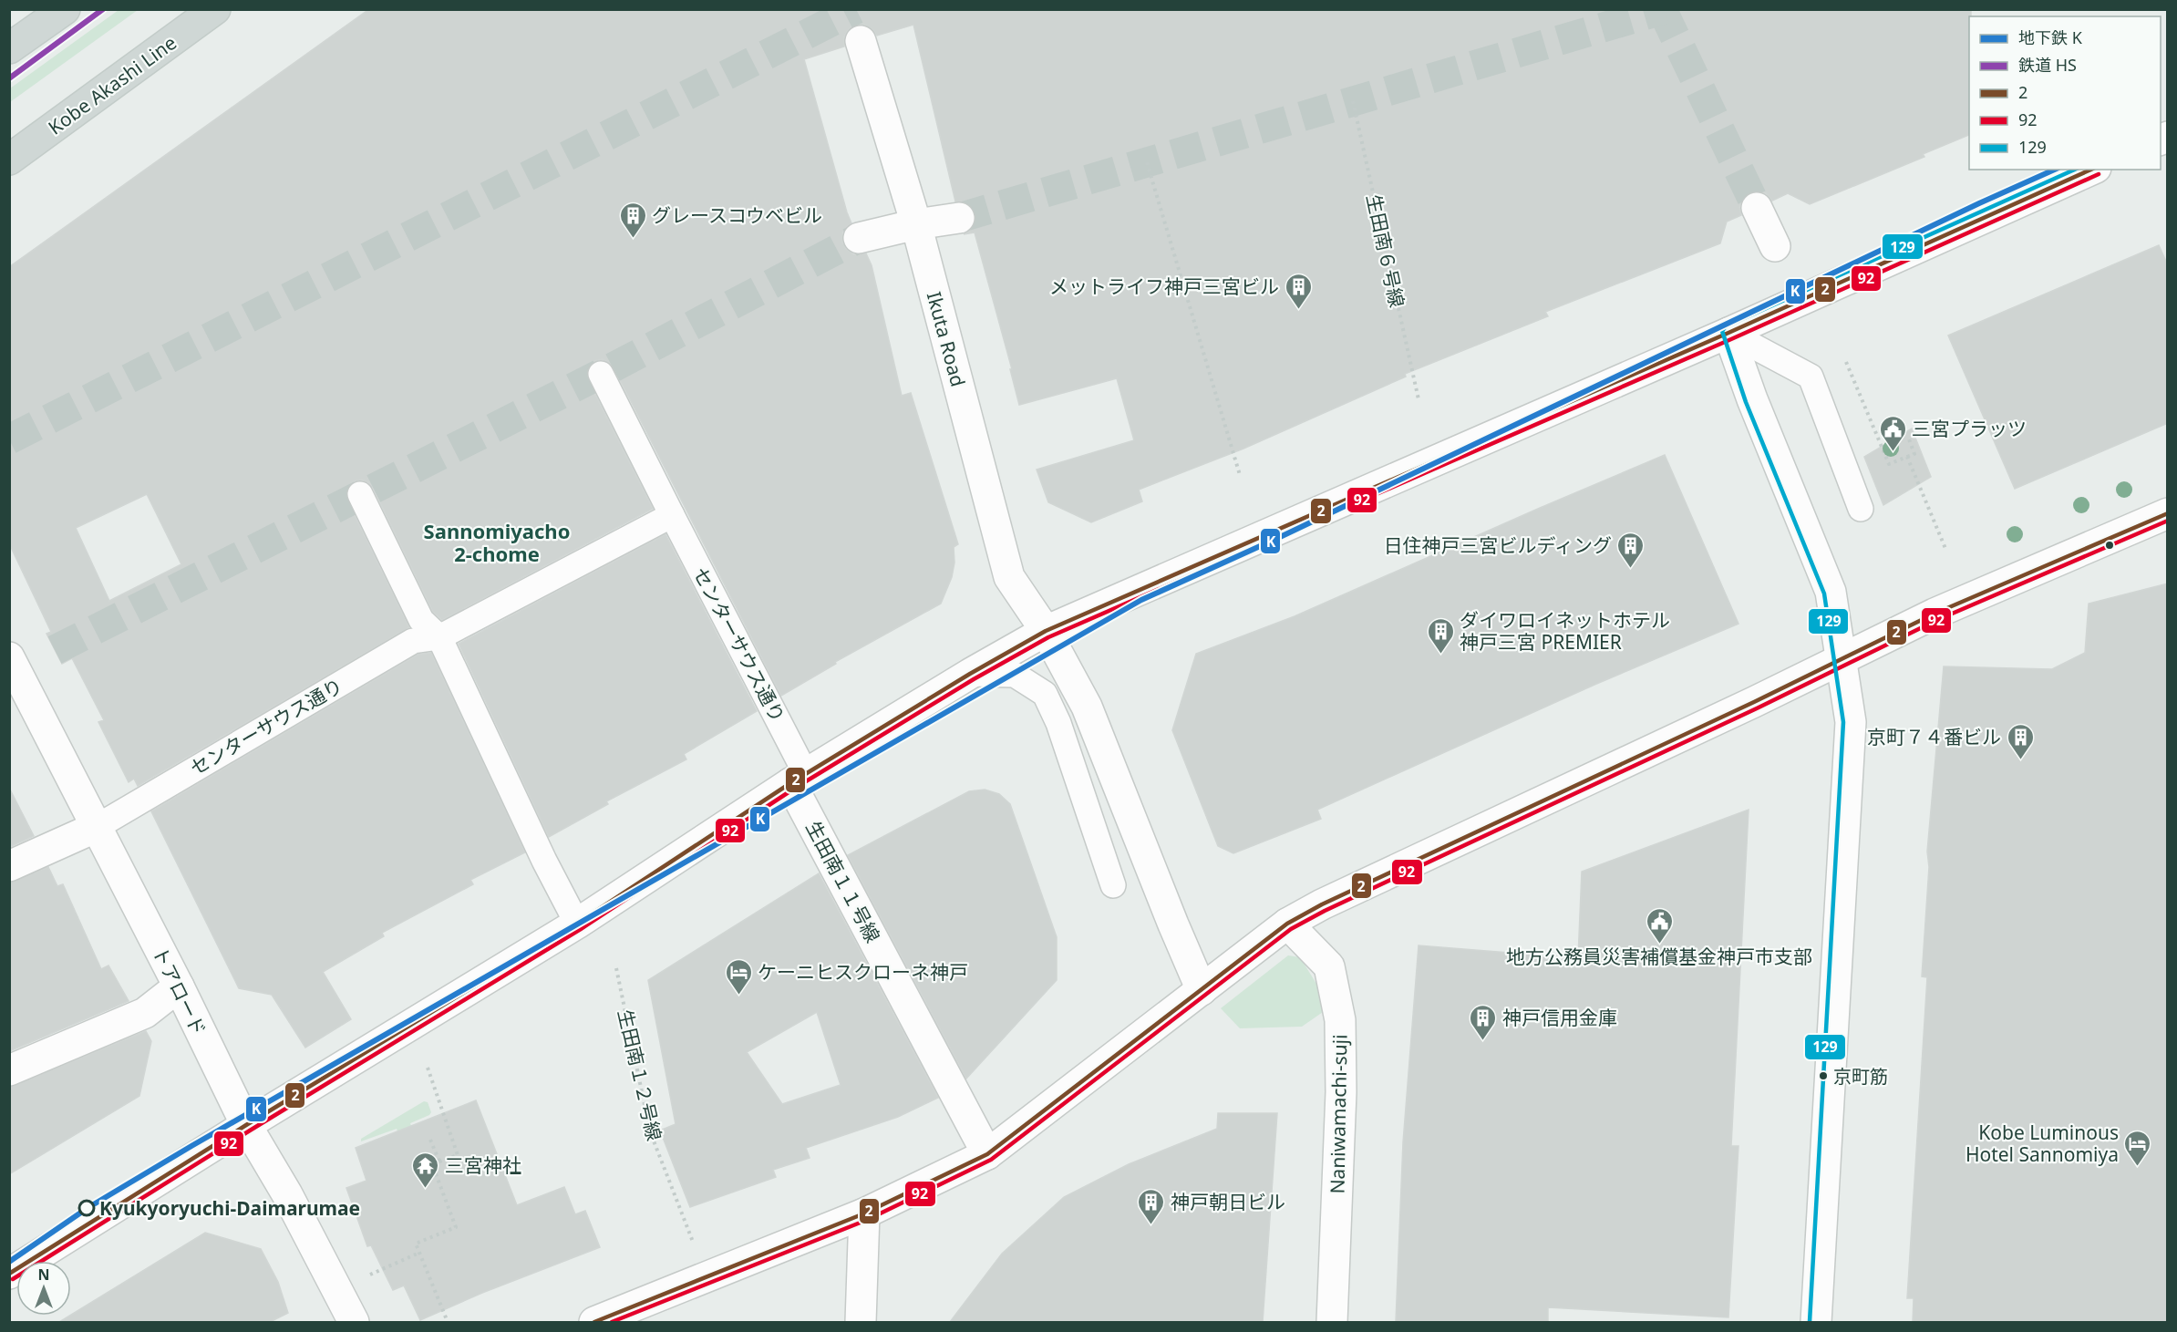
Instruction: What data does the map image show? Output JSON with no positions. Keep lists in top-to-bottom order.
{
  "streets": {
    "main road": ["Kobe Akashi Line"],
    "street": [
      "Ikuta Road",
      "生田南１１号線",
      "トアロード",
      "Naniwamachi-suji"
    ],
    "lane": ["センターサウス通り"],
    "path": ["生田南６号線", "生田南１２号線"]
  },
  "crossings": [
    ["センターサウス通り", "生田南１１号線"],
    ["センターサウス通り", "トアロード"]
  ],
  "districts": ["Sannomiyacho 2-chome"],
  "places": {
    "building": [
      "グレースコウベビル",
      "メットライフ神戸三宮ビル",
      "日住神戸三宮ビルディング",
      "ダイワロイネットホテル 神戸三宮 PREMIER",
      "京町７４番ビル",
      "神戸信用金庫",
      "神戸朝日ビル"
    ],
    "public building": ["三宮プラッツ", "地方公務員災害補償基金神戸市支部"],
    "hotel": ["ケーニヒスクローネ神戸", "Kobe Luminous Hotel Sannomiya"],
    "other": ["京町筋", "Kyukyoryuchi-Daimarumae"],
    "temple": ["三宮神社"]
  },
  "lines": [
    "rail line HS",
    "metro line K",
    "transit line 2",
    "transit line 129",
    "transit line 92"
  ],
  "legend": [
    "地下鉄 K",
    "鉄道 HS",
    "2",
    "92",
    "129"
  ],
  "north": "top"
}
